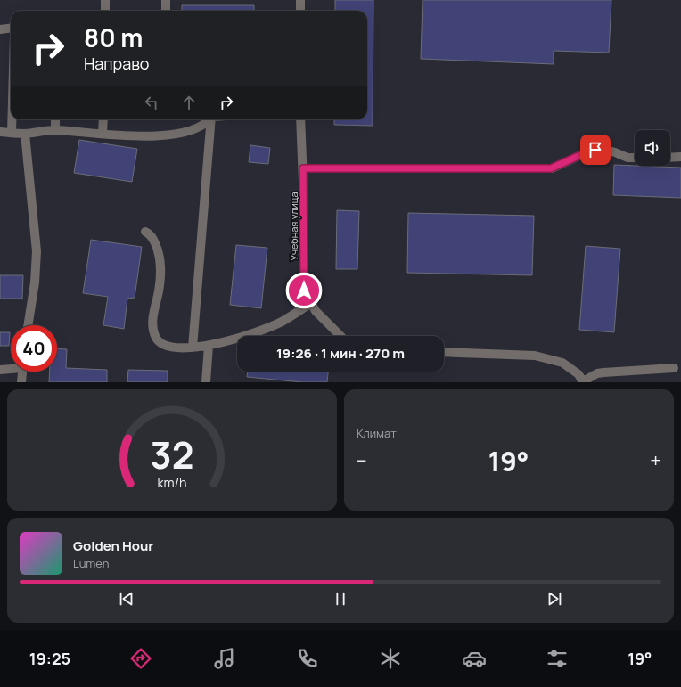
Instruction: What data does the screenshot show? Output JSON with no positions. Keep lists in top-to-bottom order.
{
  "streets": {
    "street": ["Учебная улица"]
  },
  "page": {
    "turn": ["80 m", "Направо"],
    "limit": "40",
    "trip": "19:26 · 1 мин · 270 m",
    "tile": "Климат",
    "heat": ["−", "19°", "+"],
    "song": ["Golden Hour", "Lumen"],
    "tabs": ["19:25", "19°"],
    "gauge": ["32", "km/h"]
  }
}
